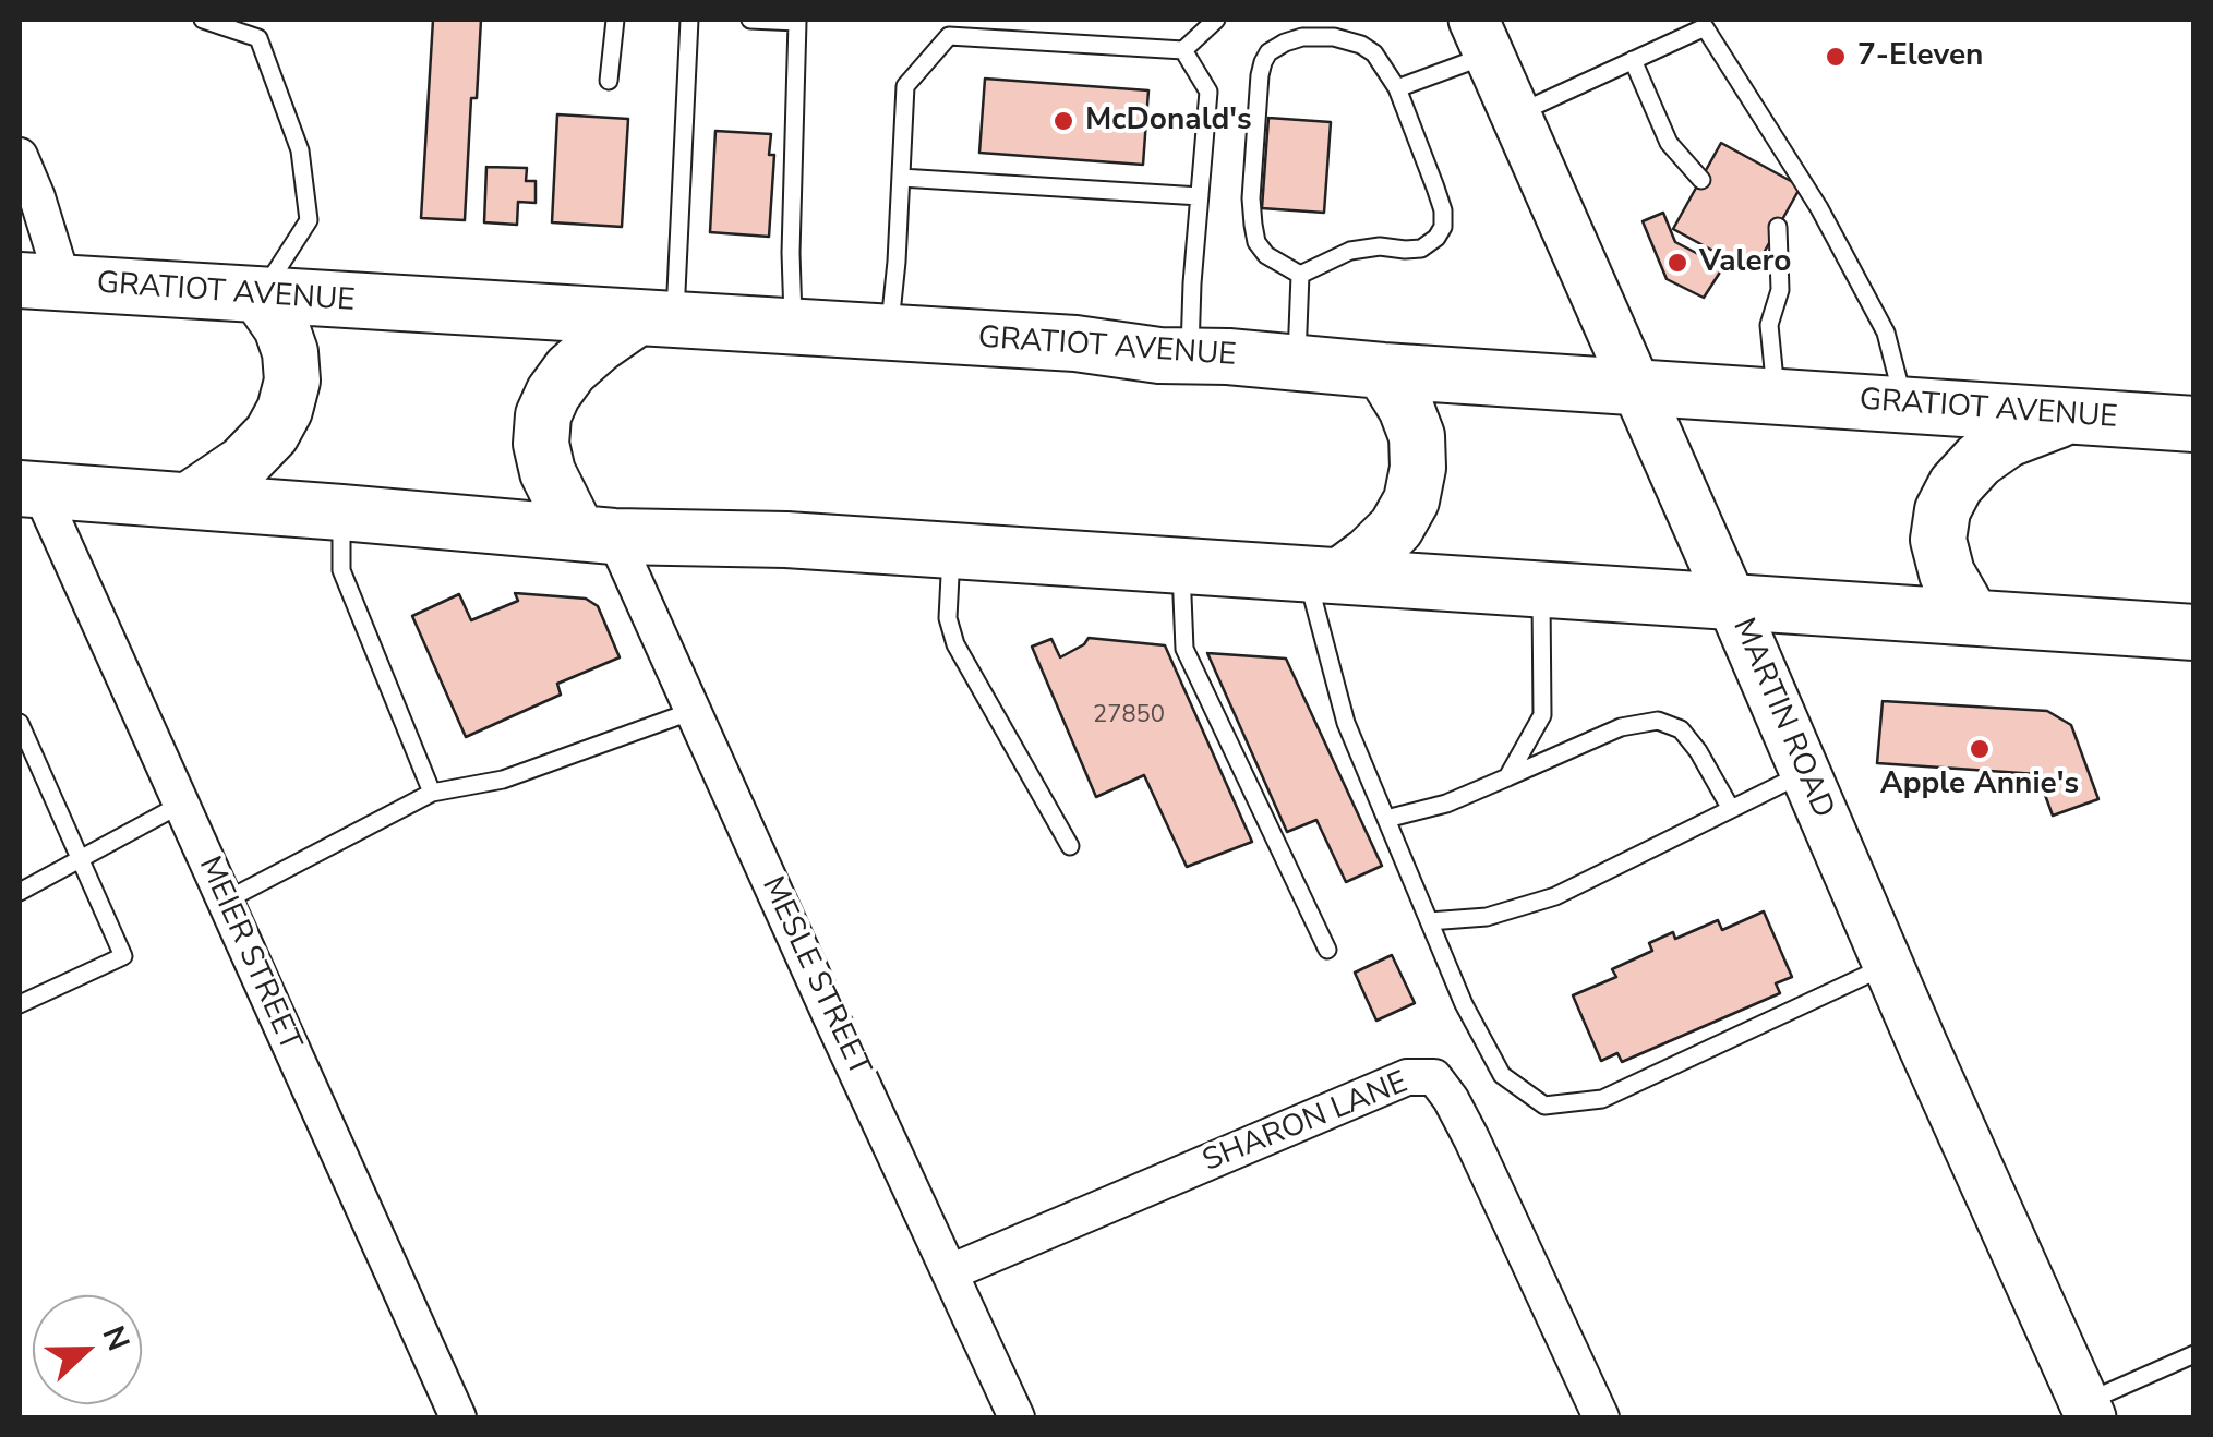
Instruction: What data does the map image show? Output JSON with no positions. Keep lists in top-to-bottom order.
{
  "streets": {
    "main road": ["GRATIOT AVENUE"],
    "street": [
      "MARTIN ROAD",
      "MEIER STREET",
      "MESLE STREET",
      "SHARON LANE"
    ]
  },
  "crossings": [
    ["GRATIOT AVENUE", "MARTIN ROAD"],
    ["MESLE STREET", "SHARON LANE"]
  ],
  "places": [
    "7-Eleven",
    "McDonald's",
    "Valero",
    "Apple Annie's"
  ],
  "house_numbers": ["27850"],
  "north": "right"
}
